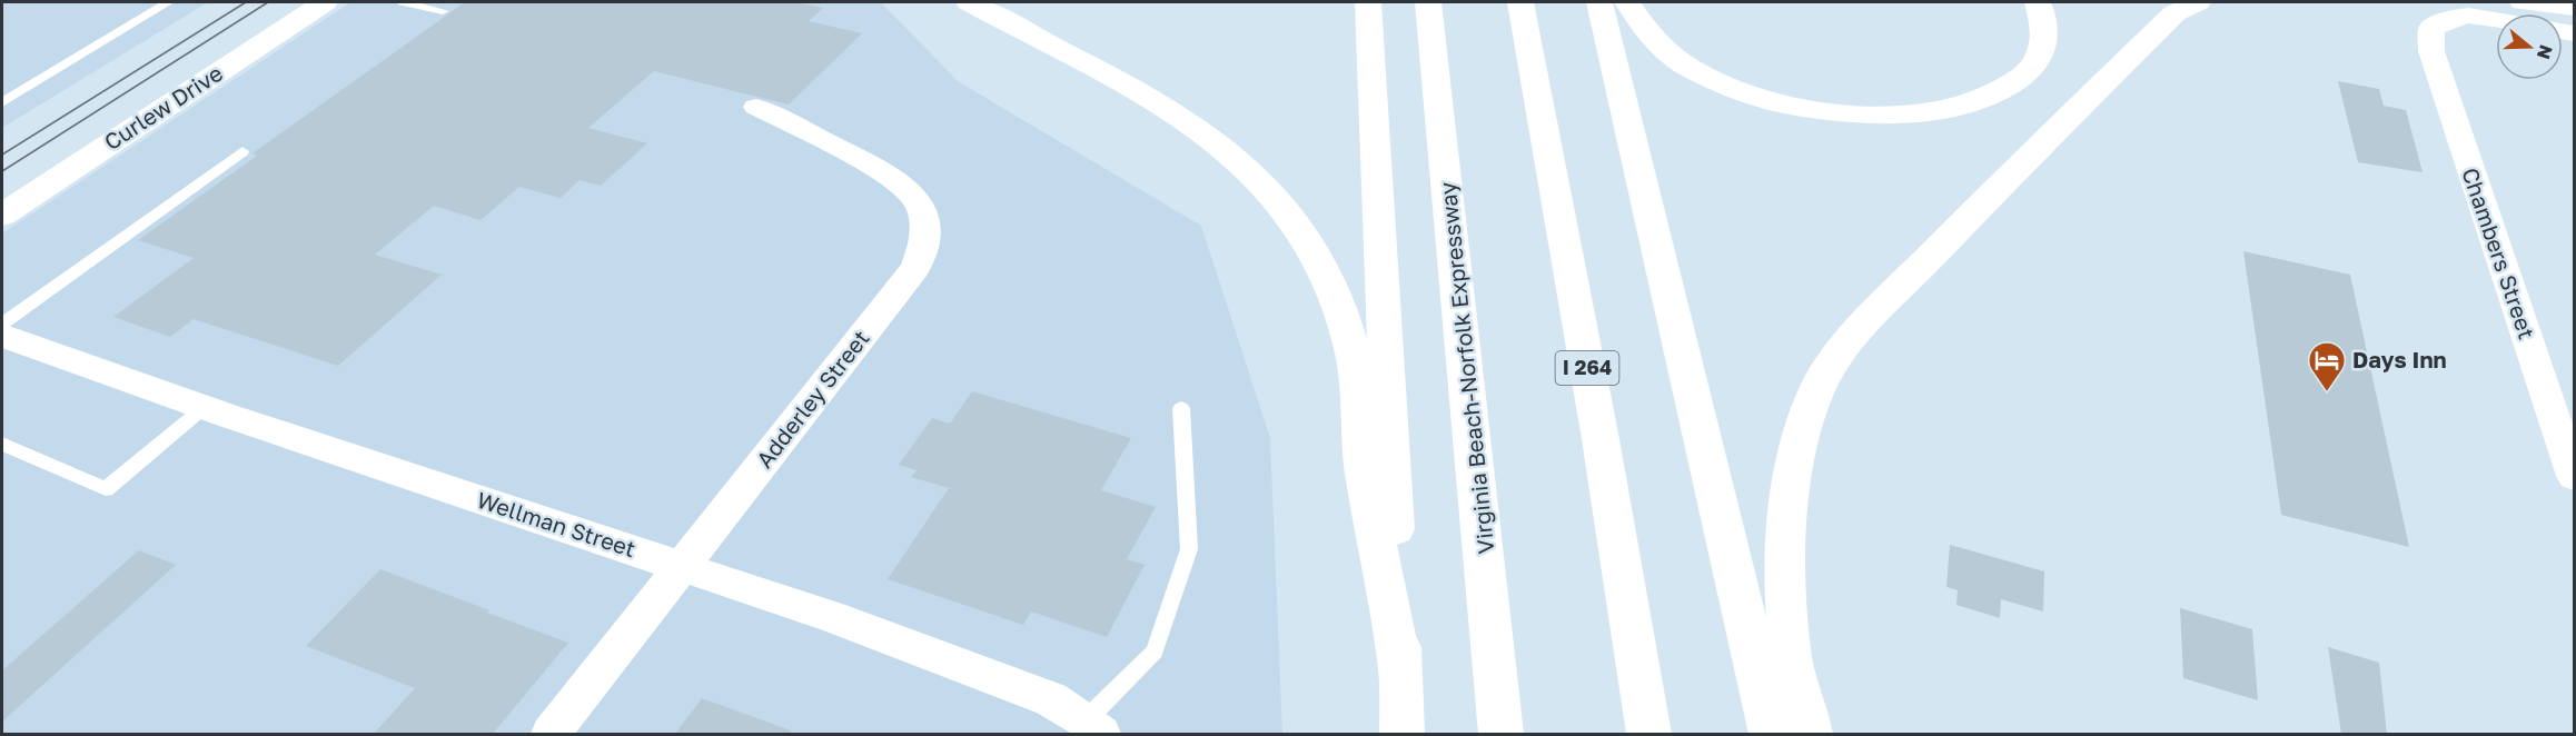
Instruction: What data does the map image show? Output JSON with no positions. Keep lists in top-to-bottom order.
{
  "streets": {
    "main road": ["Curlew Drive", "Virginia Beach-Norfolk Expressway", "I 264"],
    "street": ["Chambers Street", "Adderley Street", "Wellman Street"]
  },
  "crossings": [
    ["Adderley Street", "Wellman Street"]
  ],
  "places": {
    "hotel": ["Days Inn"]
  },
  "north": "right"
}
